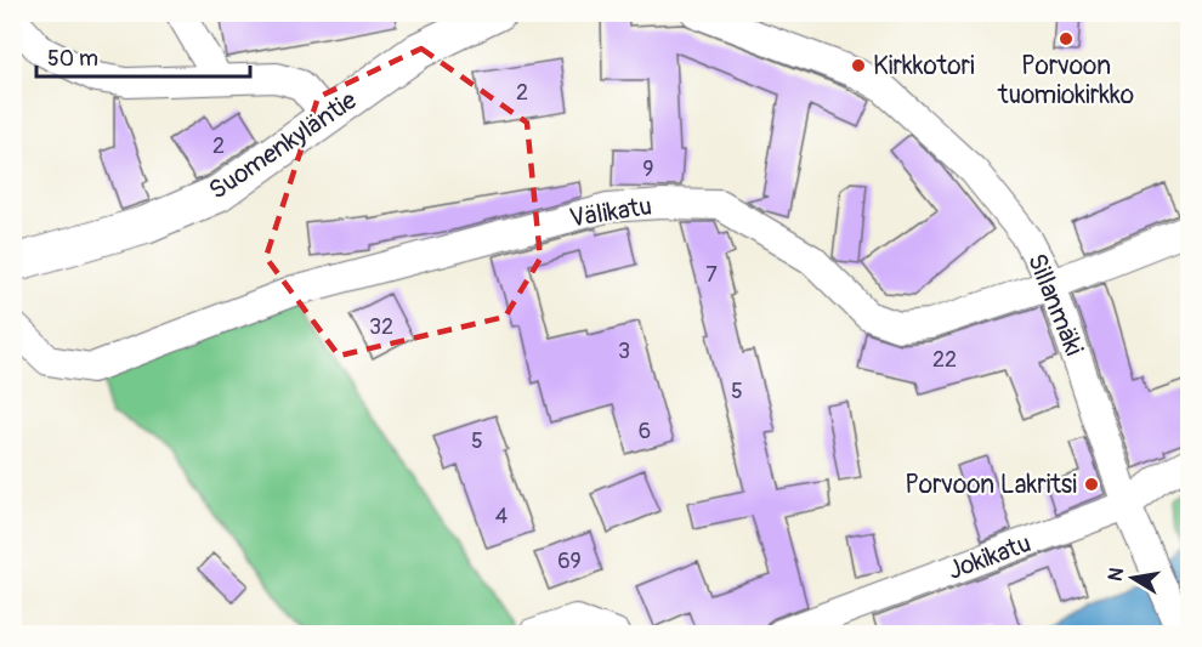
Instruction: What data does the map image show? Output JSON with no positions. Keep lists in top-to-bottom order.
{
  "streets": {
    "street": [
      "Suomenkyläntie",
      "Välikatu",
      "Sillanmäki",
      "Jokikatu"
    ]
  },
  "crossings": [
    ["Välikatu", "Sillanmäki"],
    ["Sillanmäki", "Jokikatu"]
  ],
  "places": ["Porvoon tuomiokirkko", "Kirkkotori", "Porvoon Lakritsi"],
  "house_numbers": [
    "2",
    "2",
    "9",
    "7",
    "32",
    "3",
    "22",
    "5",
    "6",
    "5",
    "4",
    "69"
  ],
  "scale_bar": "50 m",
  "north": "left"
}
